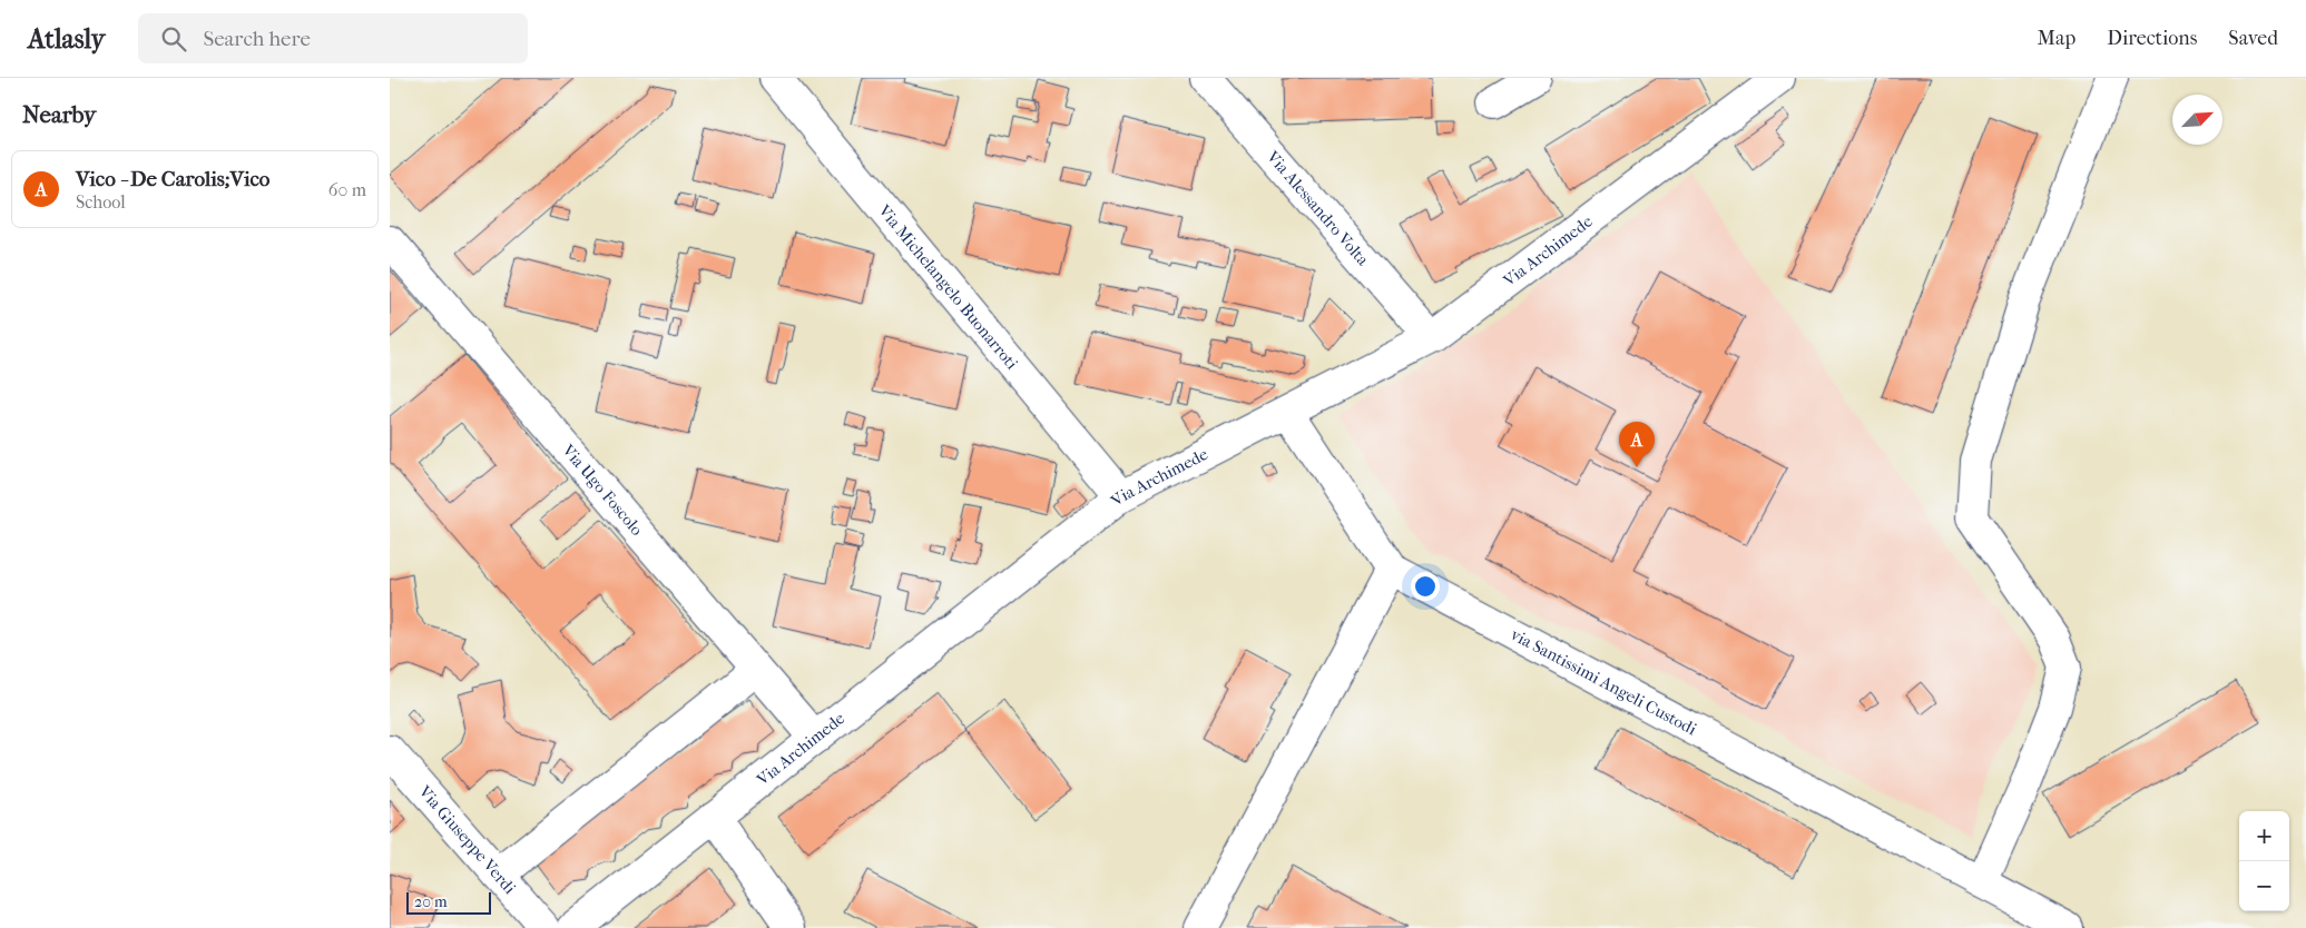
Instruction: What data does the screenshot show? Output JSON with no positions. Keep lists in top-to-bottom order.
{
  "streets": {
    "street": [
      "Via Alessandro Volta",
      "Via Archimede",
      "Via Michelangelo Buonarroti",
      "Via Ugo Foscolo",
      "via Santissimi Angeli Custodi",
      "Via Giuseppe Verdi"
    ]
  },
  "crossings": [
    ["Via Alessandro Volta", "Via Archimede"],
    ["Via Archimede", "Via Michelangelo Buonarroti"],
    ["Via Archimede", "Via Ugo Foscolo"],
    ["Via Archimede", "via Santissimi Angeli Custodi"]
  ],
  "scale_bar": "20 m",
  "north": "top right",
  "page": {
    "header": "Atlasly",
    "search": "Search here",
    "nav": ["Map", "Directions", "Saved"],
    "heading": "Nearby",
    "list": [
      {
        "mark": "A",
        "name": "Vico - De Carolis;Vico",
        "note": "School",
        "value": "60 m"
      }
    ],
    "pins": "A",
    "map_buttons": ["+", "−"],
    "scale": "20 m"
  }
}
